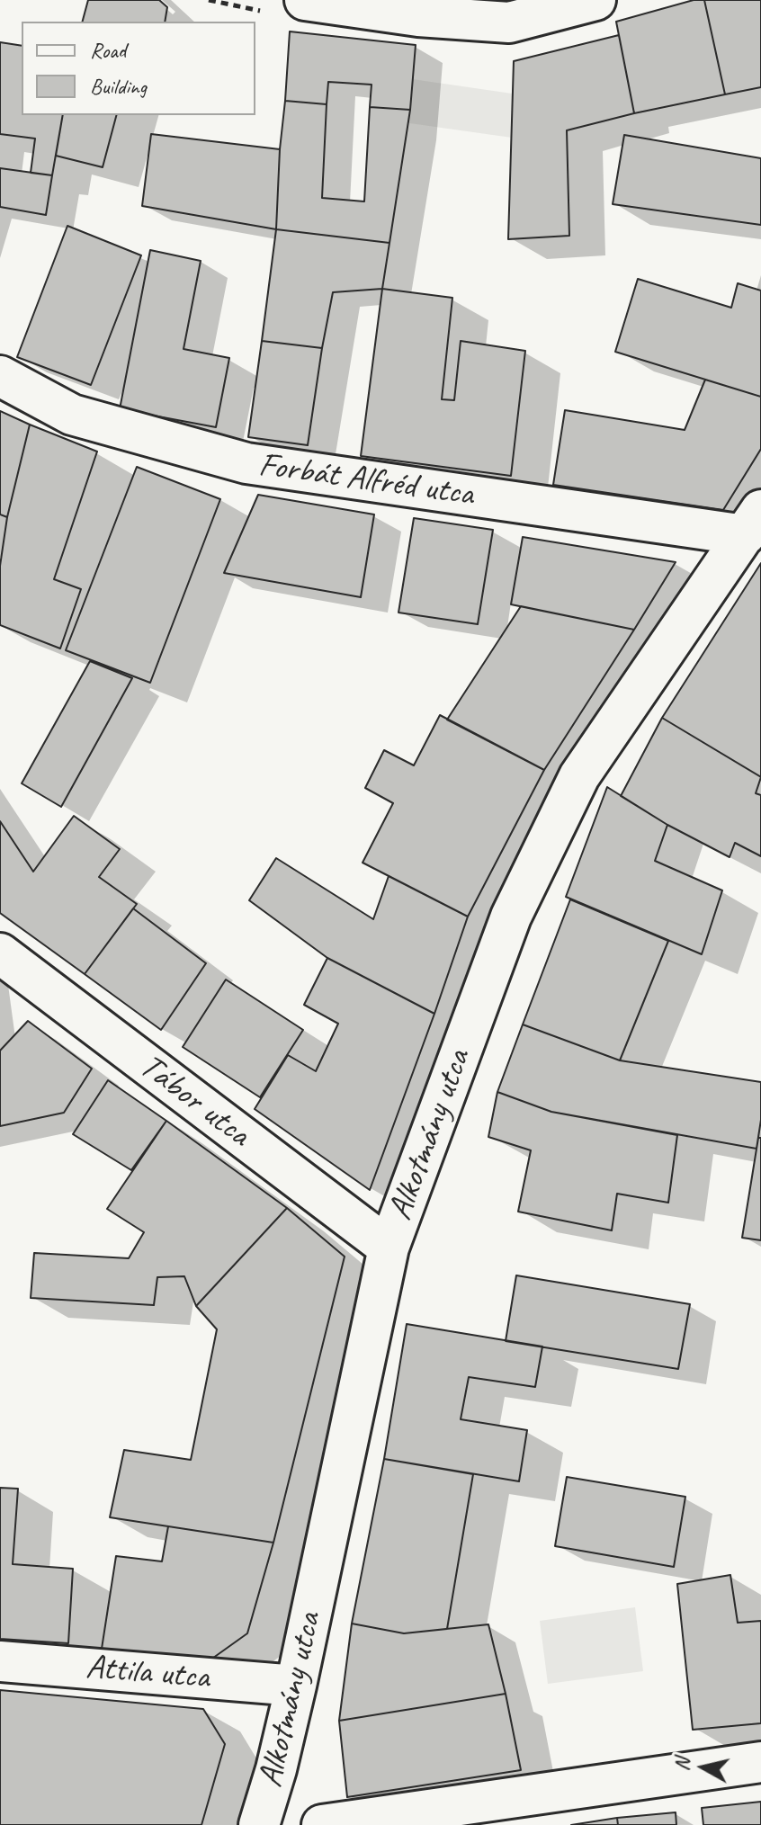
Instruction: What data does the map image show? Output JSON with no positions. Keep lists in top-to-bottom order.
{
  "streets": {
    "street": [
      "Forbát Alfréd utca",
      "Tábor utca",
      "Alkotmány utca",
      "Attila utca"
    ]
  },
  "crossings": [
    ["Forbát Alfréd utca", "Alkotmány utca"],
    ["Tábor utca", "Alkotmány utca"],
    ["Alkotmány utca", "Attila utca"]
  ],
  "legend": ["Road", "Building"],
  "north": "left"
}
